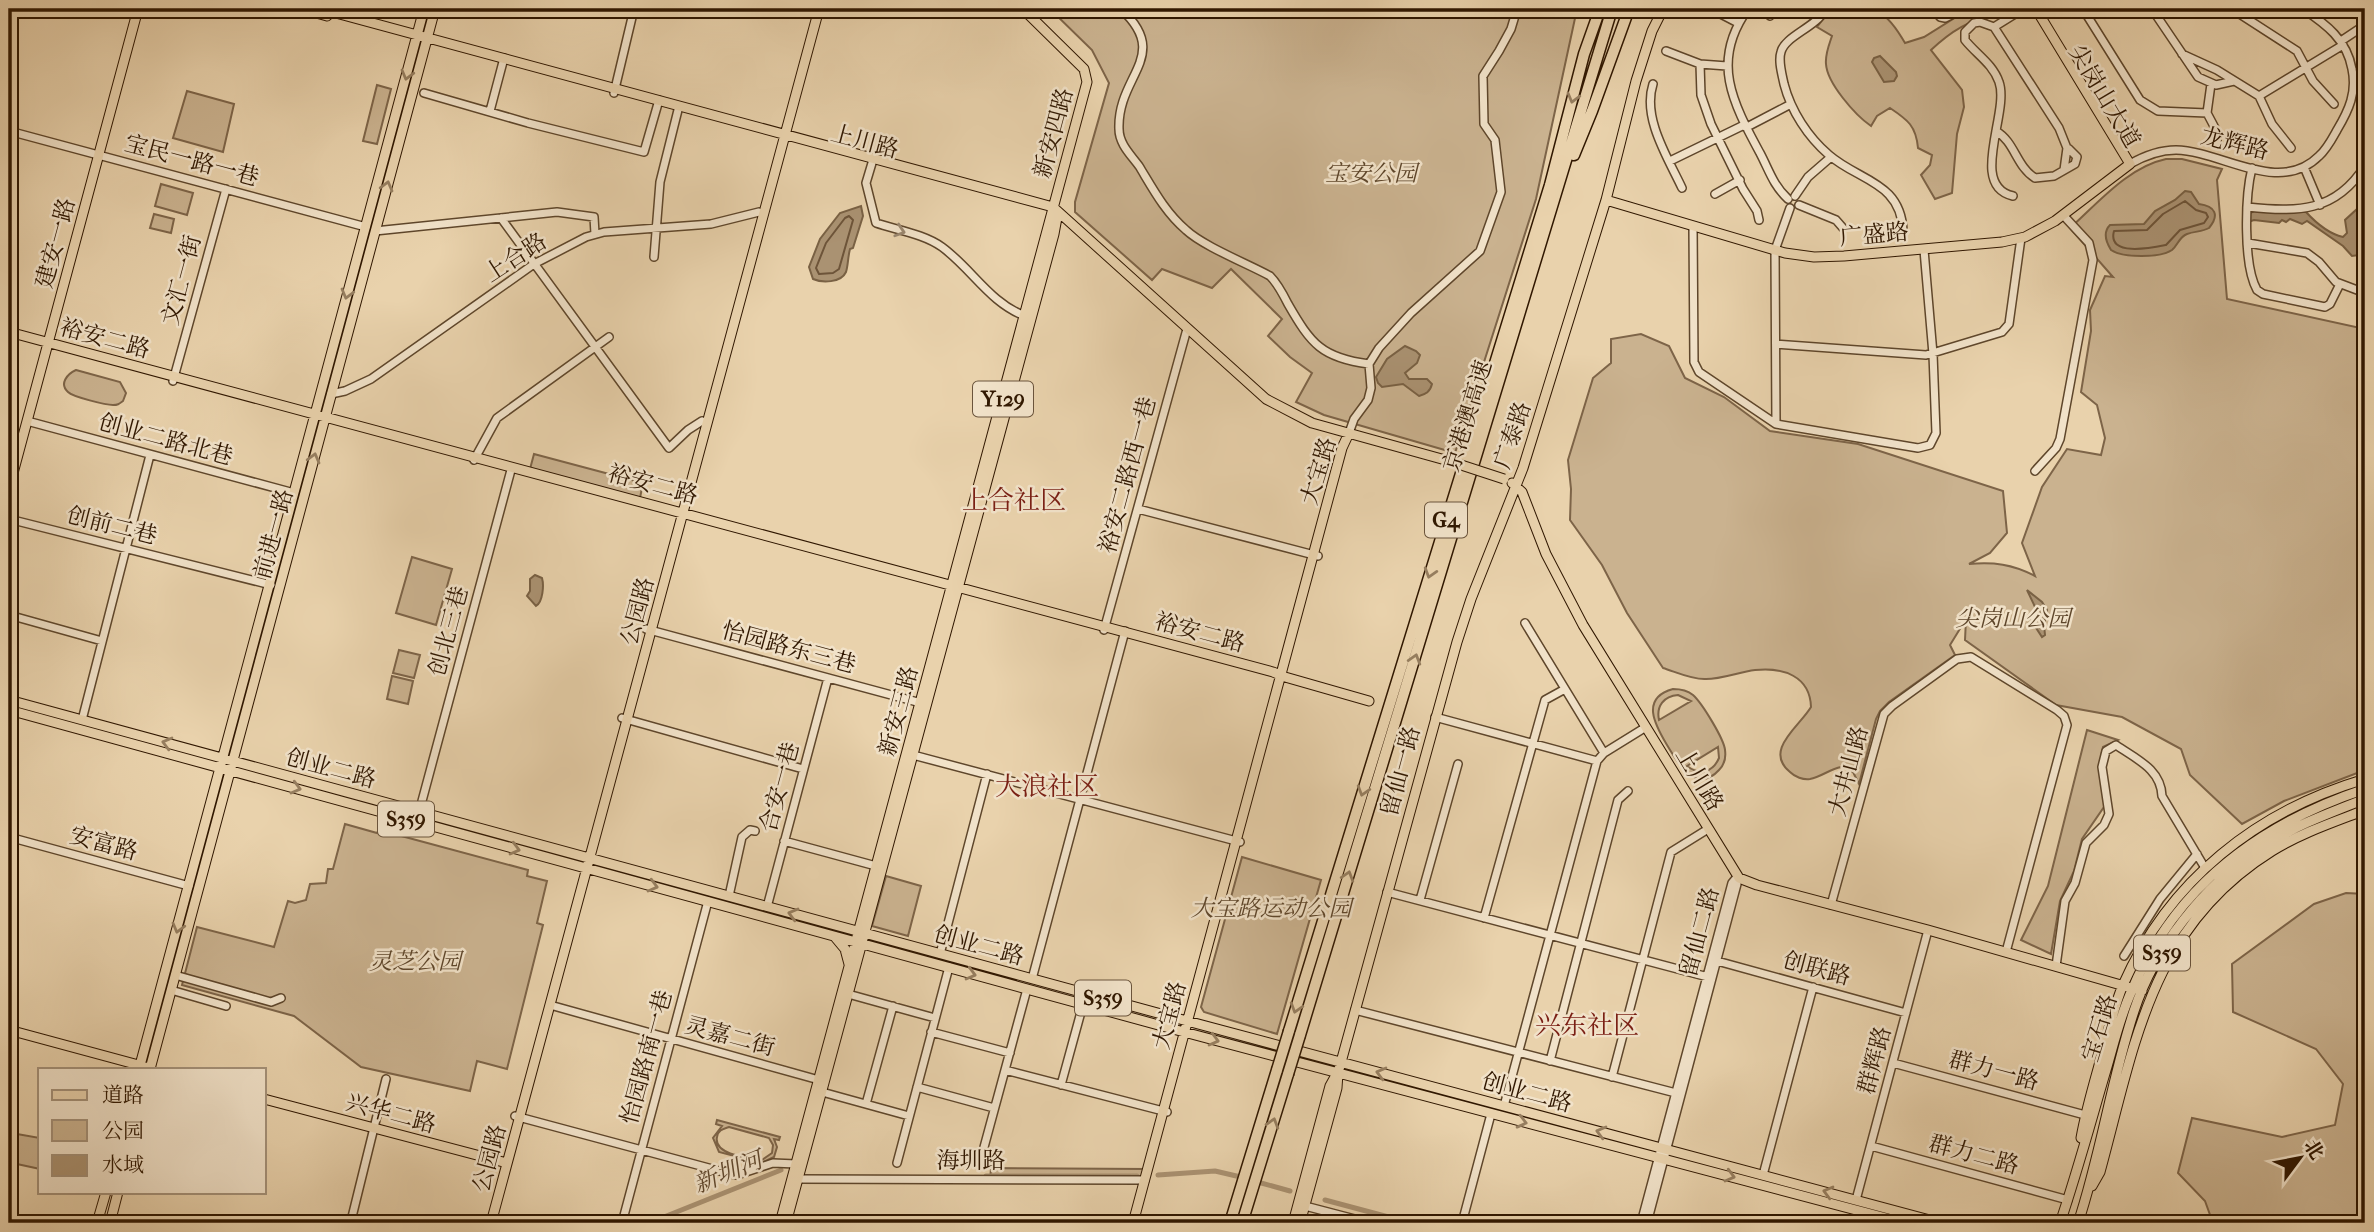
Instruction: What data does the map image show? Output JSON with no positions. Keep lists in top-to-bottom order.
{
  "streets": {
    "highway": ["京港澳高速", "G4"],
    "main road": [
      "尖岗山大道",
      "新安四路",
      "上川路",
      "广盛路",
      "建安一路",
      "裕安二路",
      "Y129",
      "广泰路",
      "大宝路",
      "前进一路",
      "公园路",
      "新安三路",
      "创业二路",
      "留仙一路",
      "S359",
      "宝石路",
      "兴华二路"
    ],
    "street": [
      "龙辉路",
      "宝民一路一巷",
      "上合路",
      "文汇一街",
      "创业二路北巷",
      "裕安二路西一巷",
      "创前二巷",
      "创北三巷",
      "怡园路东三巷",
      "大井山路",
      "合安一巷",
      "安富路",
      "留仙二路",
      "创联路",
      "灵嘉二街",
      "怡园路南一巷",
      "群辉路",
      "群力一路",
      "群力二路",
      "海圳路"
    ]
  },
  "crossings": [
    ["尖岗山大道", "龙辉路"],
    ["尖岗山大道", "广盛路"],
    ["新安四路", "上川路"],
    ["新安四路", "新安三路"],
    ["上川路", "广泰路"],
    ["上川路", "大宝路"],
    ["上川路", "裕安二路西一巷"],
    ["上川路", "前进一路"],
    ["上川路", "公园路"],
    ["上川路", "新安三路"],
    ["上川路", "留仙一路"],
    ["上川路", "留仙二路"],
    ["龙辉路", "广盛路"],
    ["宝民一路一巷", "建安一路"],
    ["宝民一路一巷", "文汇一街"],
    ["宝民一路一巷", "前进一路"],
    ["广盛路", "广泰路"],
    ["建安一路", "裕安二路"],
    ["建安一路", "创业二路北巷"],
    ["上合路", "前进一路"],
    ["上合路", "公园路"],
    ["文汇一街", "裕安二路"],
    ["裕安二路", "大宝路"],
    ["裕安二路", "裕安二路西一巷"],
    ["裕安二路", "前进一路"],
    ["裕安二路", "公园路"],
    ["裕安二路", "创北三巷"],
    ["裕安二路", "新安三路"],
    ["京港澳高速", "G4"],
    ["广泰路", "留仙一路"],
    ["创业二路北巷", "前进一路"],
    ["大宝路", "创业二路"],
    ["大宝路", "海圳路"],
    ["创前二巷", "前进一路"],
    ["前进一路", "创业二路"],
    ["前进一路", "安富路"],
    ["公园路", "怡园路东三巷"],
    ["公园路", "创业二路"],
    ["公园路", "灵嘉二街"],
    ["公园路", "兴华二路"],
    ["怡园路东三巷", "新安三路"],
    ["怡园路东三巷", "合安一巷"],
    ["新安三路", "创业二路"],
    ["新安三路", "灵嘉二街"],
    ["新安三路", "海圳路"],
    ["创业二路", "留仙一路"],
    ["创业二路", "合安一巷"],
    ["创业二路", "留仙二路"],
    ["创业二路", "怡园路南一巷"],
    ["创业二路", "群辉路"],
    ["留仙二路", "创联路"],
    ["创联路", "群辉路"],
    ["宝石路", "群力二路"],
    ["灵嘉二街", "怡园路南一巷"],
    ["群辉路", "群力一路"],
    ["群辉路", "群力二路"]
  ],
  "districts": ["上合社区", "大浪社区", "兴东社区"],
  "water": ["新圳河"],
  "parks": [
    "宝安公园",
    "尖岗山公园",
    "大宝路运动公园",
    "灵芝公园"
  ],
  "legend": ["道路", "公园", "水域"],
  "north": "top right"
}
